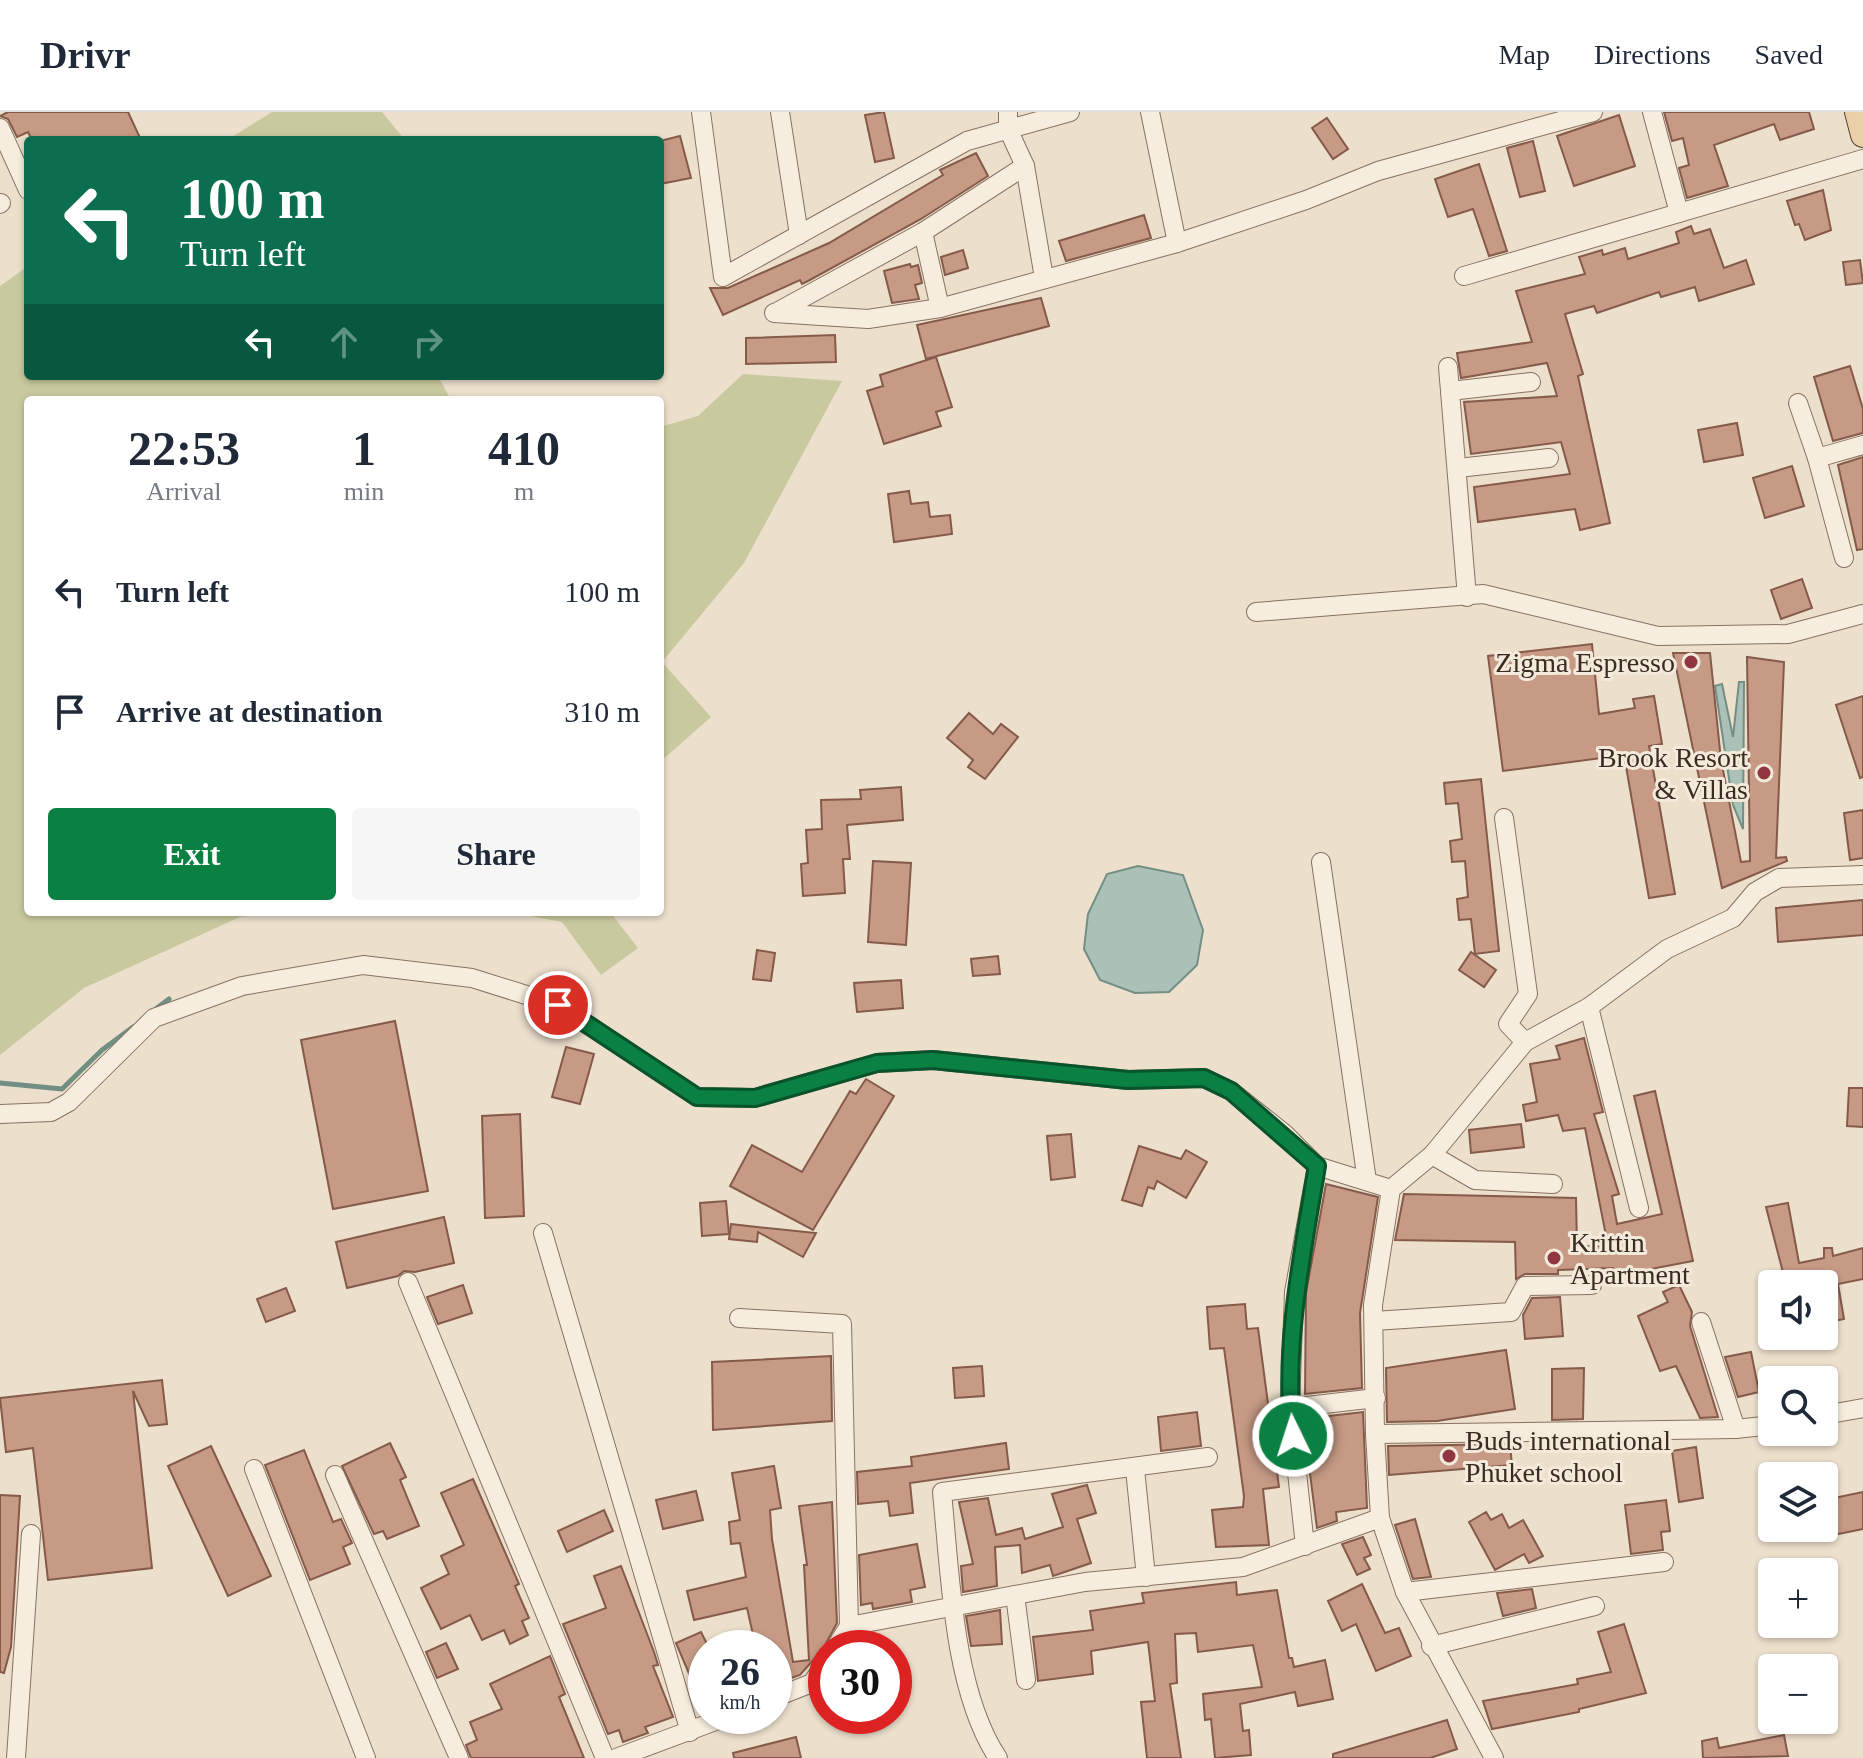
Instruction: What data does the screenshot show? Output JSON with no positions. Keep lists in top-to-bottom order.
{
  "places": [
    "Zigma Espresso",
    "Brook Resort & Villas",
    "Krittin Apartment",
    "Buds international Phuket school"
  ],
  "page": {
    "header": "Drivr",
    "nav": ["Map", "Directions", "Saved"],
    "turn": ["100 m", "Turn left"],
    "eta": [
      "22:53",
      "Arrival",
      "1",
      "min",
      "410",
      "m"
    ],
    "list": [
      {
        "name": "Turn left",
        "value": "100 m"
      },
      {
        "name": "Arrive at destination",
        "value": "310 m"
      }
    ],
    "buttons": ["Exit", "Share"],
    "map_buttons": ["+", "−"],
    "speed": "26 km/h",
    "limit": "30"
  }
}
